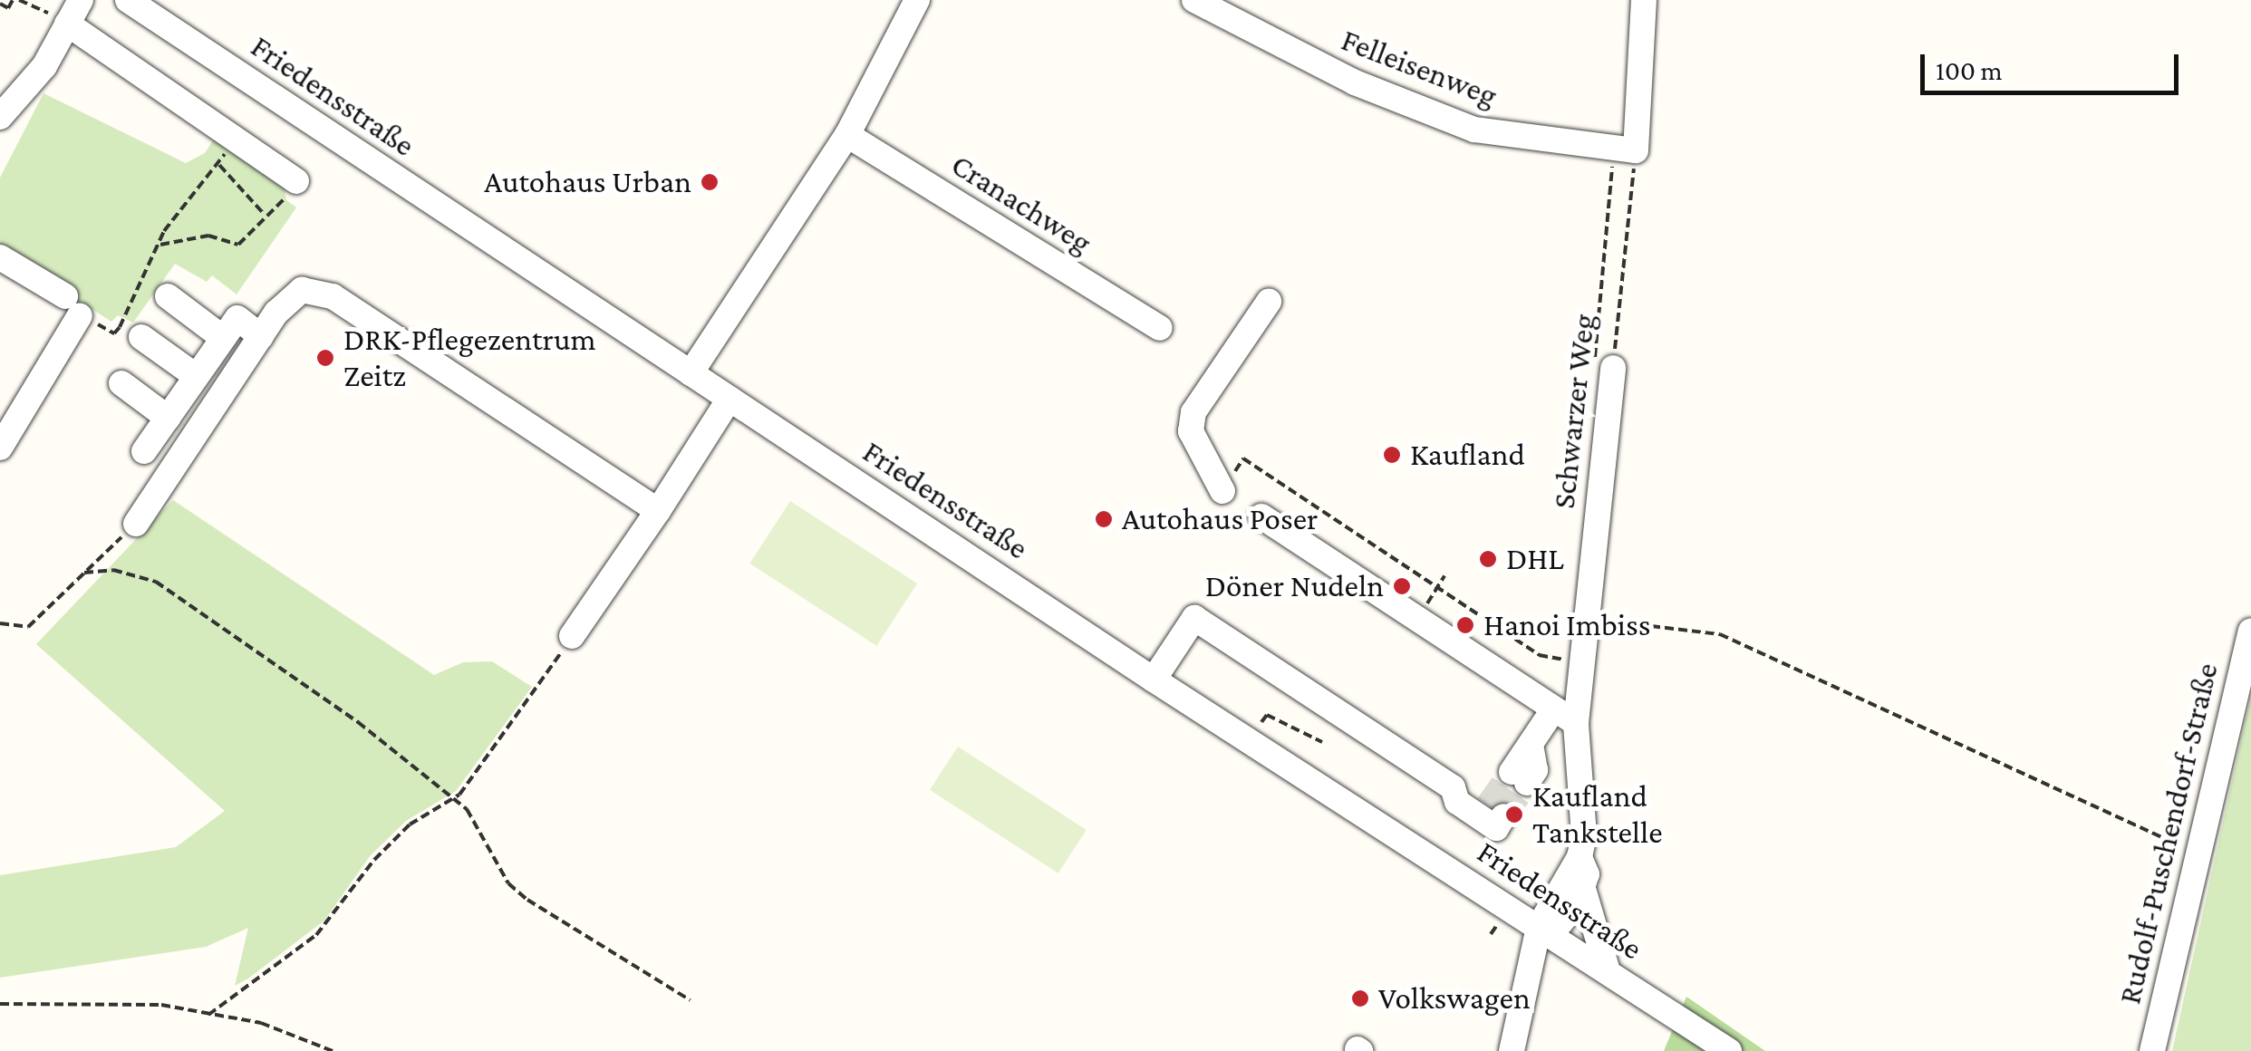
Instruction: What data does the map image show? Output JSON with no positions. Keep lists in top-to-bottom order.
{
  "streets": {
    "street": [
      "Felleisenweg",
      "Friedensstraße",
      "Cranachweg",
      "Schwarzer Weg",
      "Rudolf-Puschendorf-Straße"
    ]
  },
  "crossings": [
    ["Felleisenweg", "Schwarzer Weg"],
    ["Friedensstraße", "Schwarzer Weg"]
  ],
  "places": [
    "Autohaus Urban",
    "DRK-Pflegezentrum Zeitz",
    "Kaufland",
    "Autohaus Poser",
    "DHL",
    "Döner Nudeln",
    "Hanoi Imbiss",
    "Kaufland Tankstelle",
    "Volkswagen"
  ],
  "scale_bar": "100 m"
}
